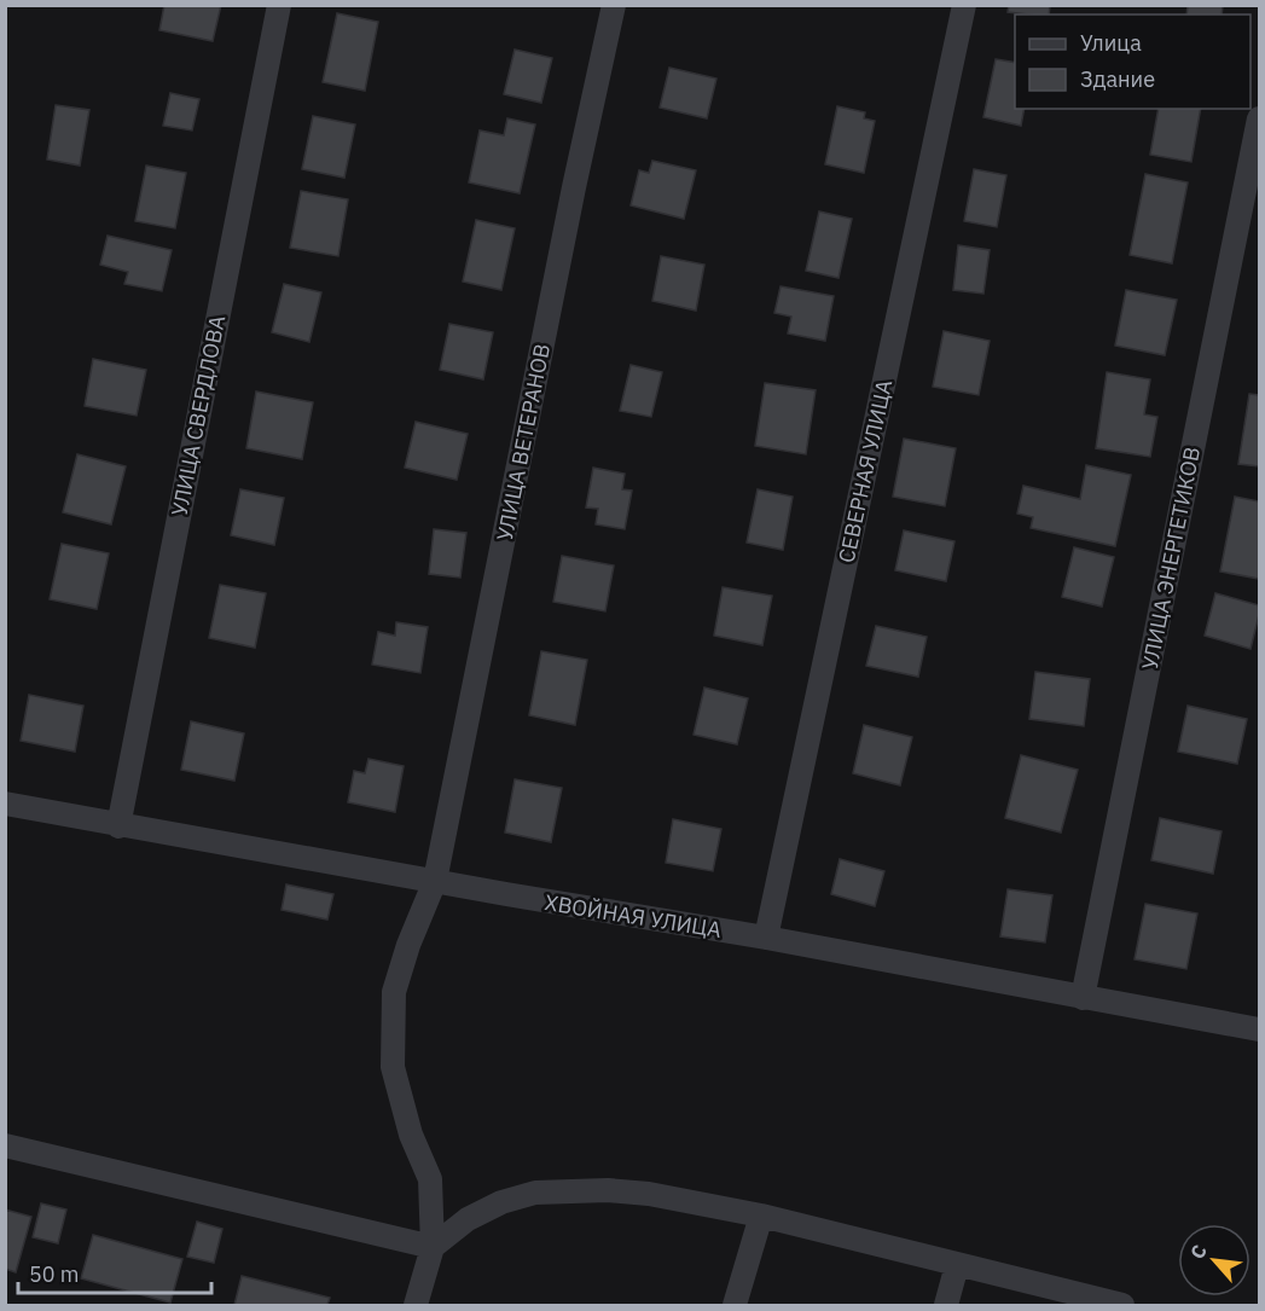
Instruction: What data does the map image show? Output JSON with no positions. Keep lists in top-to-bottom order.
{
  "streets": {
    "street": [
      "УЛИЦА СВЕРДЛОВА",
      "УЛИЦА ВЕТЕРАНОВ",
      "СЕВЕРНАЯ УЛИЦА",
      "УЛИЦА ЭНЕРГЕТИКОВ",
      "ХВОЙНАЯ УЛИЦА"
    ]
  },
  "crossings": [
    ["УЛИЦА СВЕРДЛОВА", "ХВОЙНАЯ УЛИЦА"],
    ["УЛИЦА ВЕТЕРАНОВ", "ХВОЙНАЯ УЛИЦА"],
    ["СЕВЕРНАЯ УЛИЦА", "ХВОЙНАЯ УЛИЦА"],
    ["УЛИЦА ЭНЕРГЕТИКОВ", "ХВОЙНАЯ УЛИЦА"]
  ],
  "legend": ["Улица", "Здание"],
  "scale_bar": "50 m",
  "north": "top left"
}
